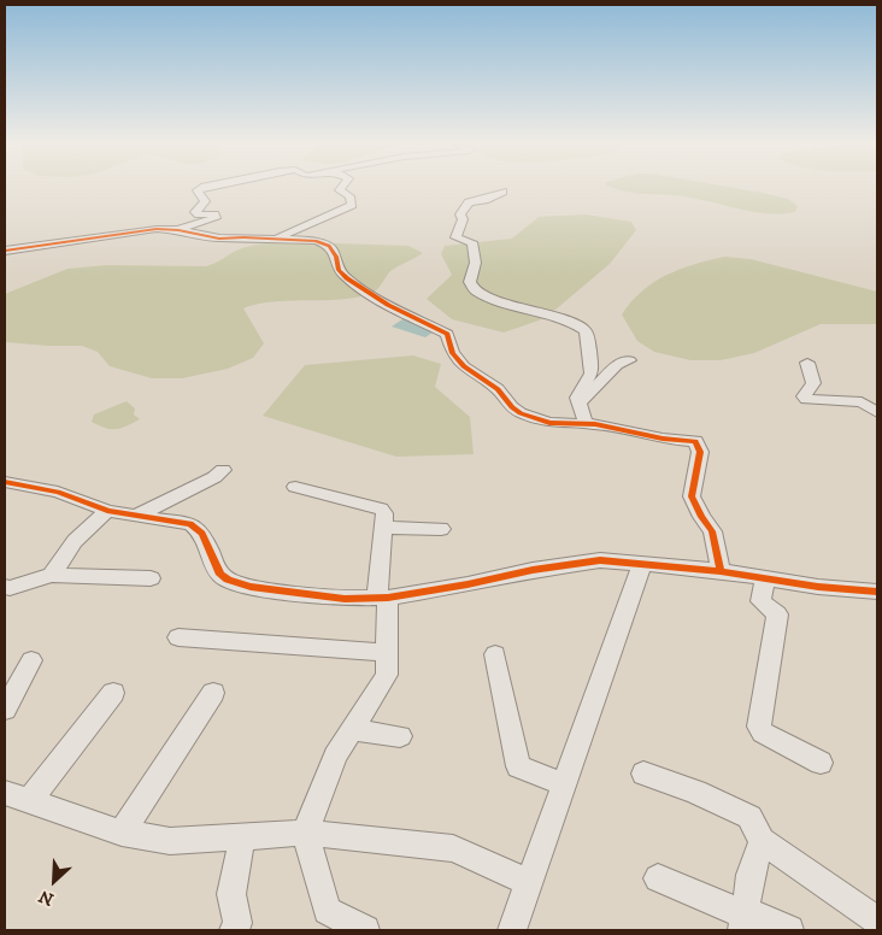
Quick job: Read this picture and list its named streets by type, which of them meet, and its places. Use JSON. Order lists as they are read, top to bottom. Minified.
{"north":"bottom left"}
